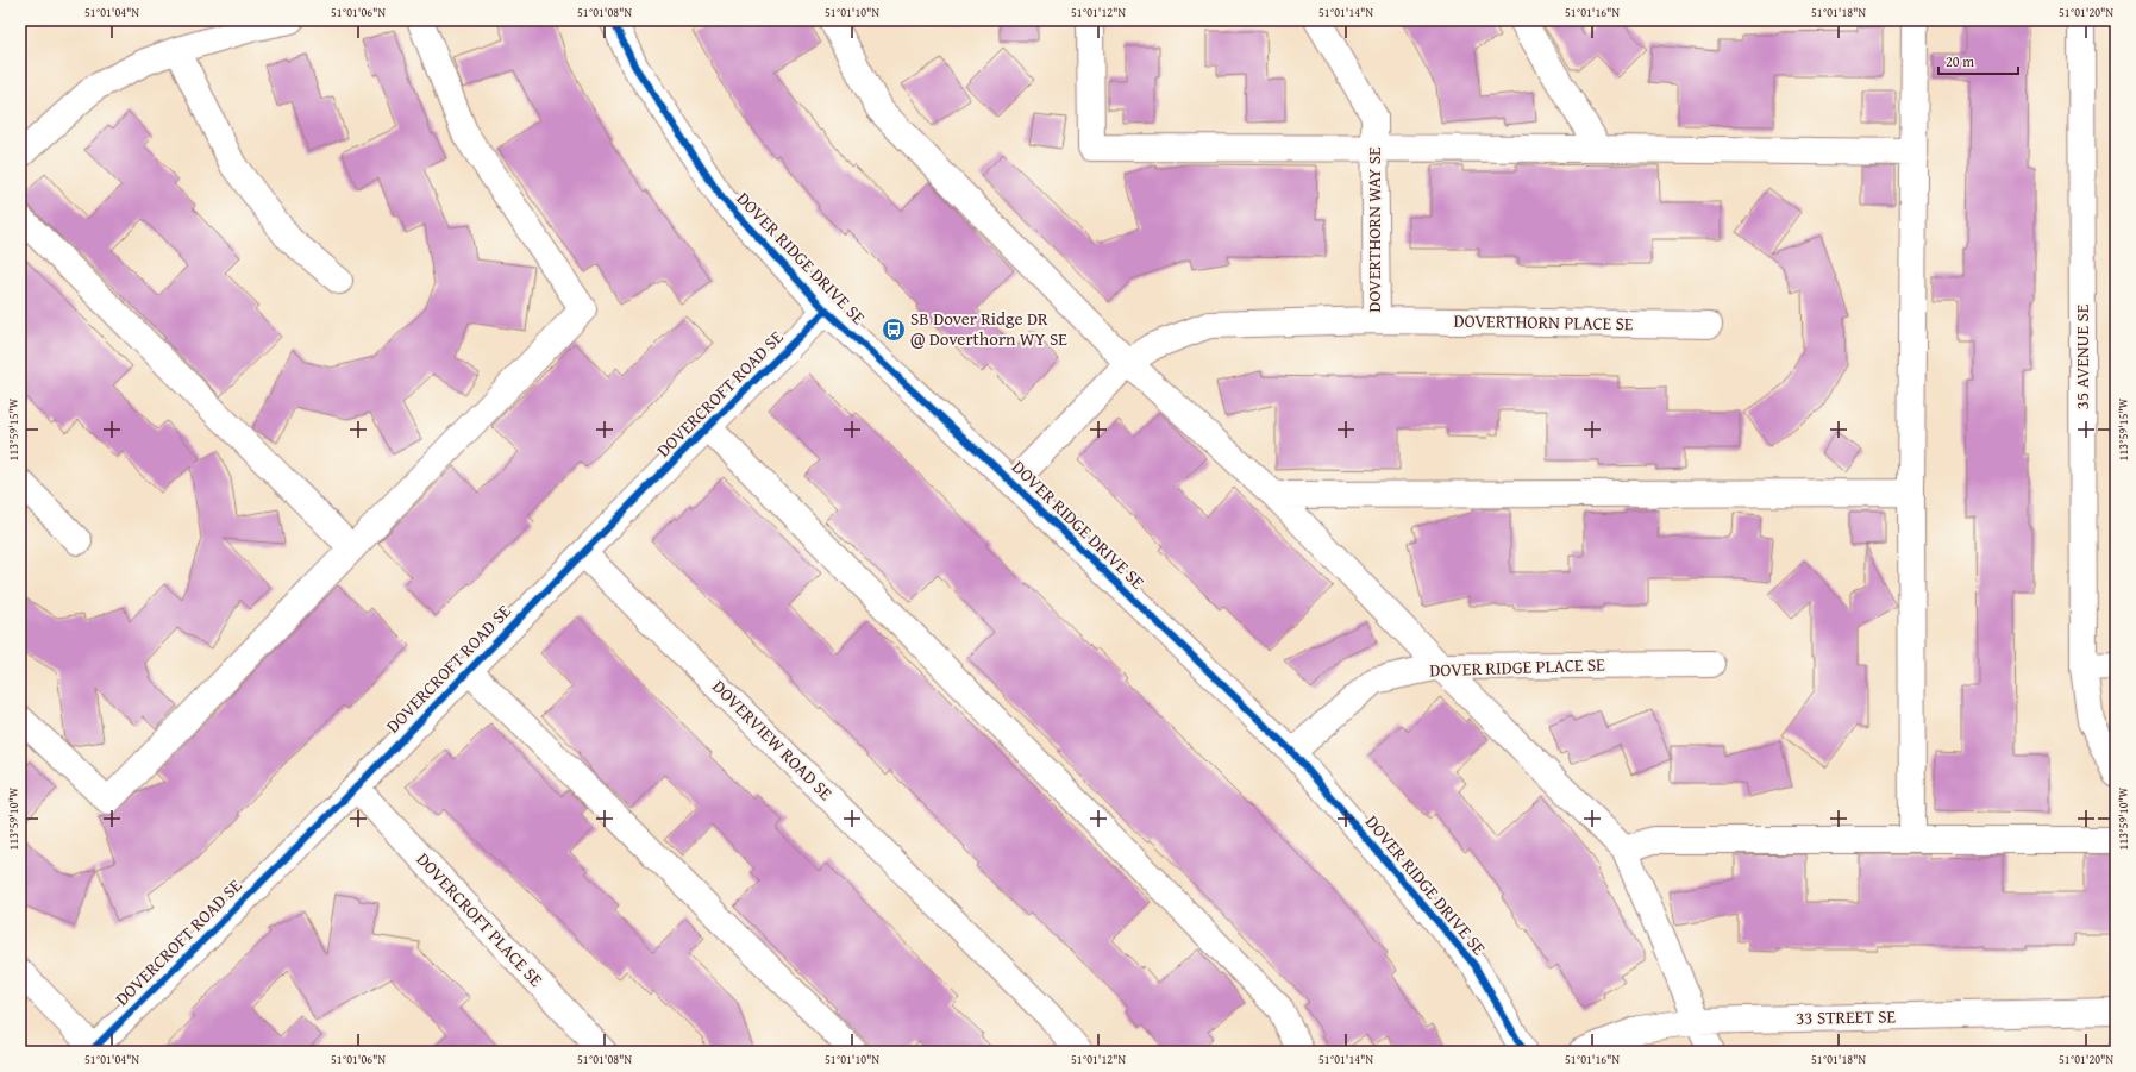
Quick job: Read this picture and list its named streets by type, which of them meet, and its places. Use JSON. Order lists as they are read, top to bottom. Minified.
{"streets":{"street":["DOVERTHORN WAY SE","DOVER RIDGE DRIVE SE","DOVERTHORN PLACE SE","35 AVENUE SE","DOVERCROFT ROAD SE","DOVER RIDGE PLACE SE","DOVERVIEW ROAD SE","DOVERCROFT PLACE SE","33 STREET SE"]},"crossings":[["DOVERTHORN WAY SE","DOVER RIDGE DRIVE SE"],["DOVERTHORN WAY SE","DOVERTHORN PLACE SE"],["DOVER RIDGE DRIVE SE","DOVERCROFT ROAD SE"],["DOVER RIDGE DRIVE SE","DOVER RIDGE PLACE SE"],["DOVERCROFT ROAD SE","DOVERVIEW ROAD SE"],["DOVERCROFT ROAD SE","DOVERCROFT PLACE SE"]],"places":{"bus stop":["SB Dover Ridge DR @ Doverthorn WY SE"]},"scale_bar":"20 m","coordinates":["51°01'04\"N","51°01'06\"N","51°01'08\"N","51°01'10\"N","51°01'12\"N","51°01'14\"N","51°01'16\"N","51°01'18\"N","51°01'20\"N","113°59'15\"W","113°59'10\"W"]}
